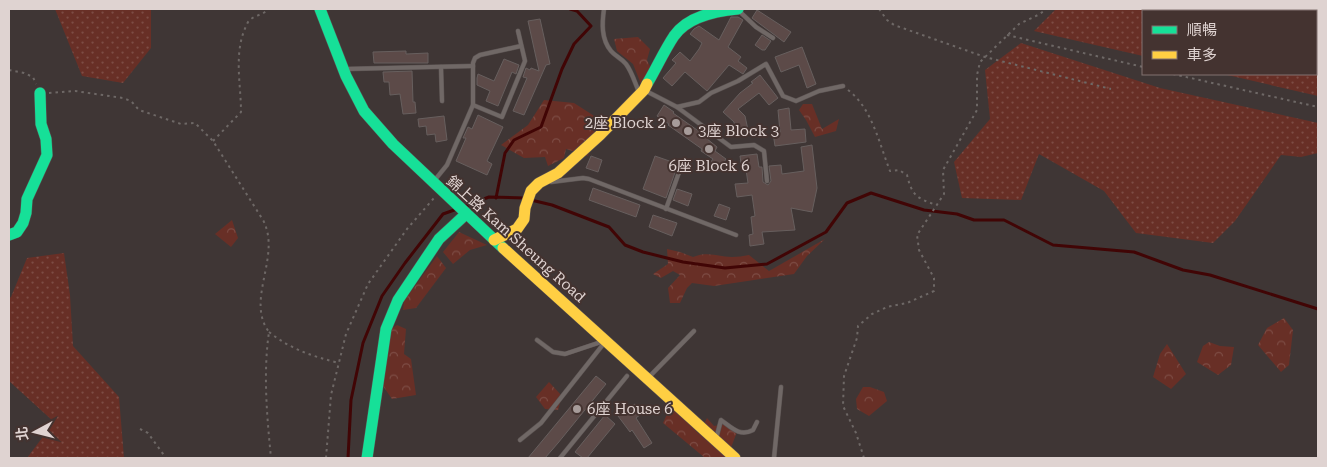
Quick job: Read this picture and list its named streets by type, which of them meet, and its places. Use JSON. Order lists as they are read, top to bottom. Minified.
{"streets":{"street":["錦上路 Kam Sheung Road"]},"places":["2座 Block 2","3座 Block 3","6座 Block 6","6座 House 6"],"legend":["順暢","車多"],"north":"left"}
